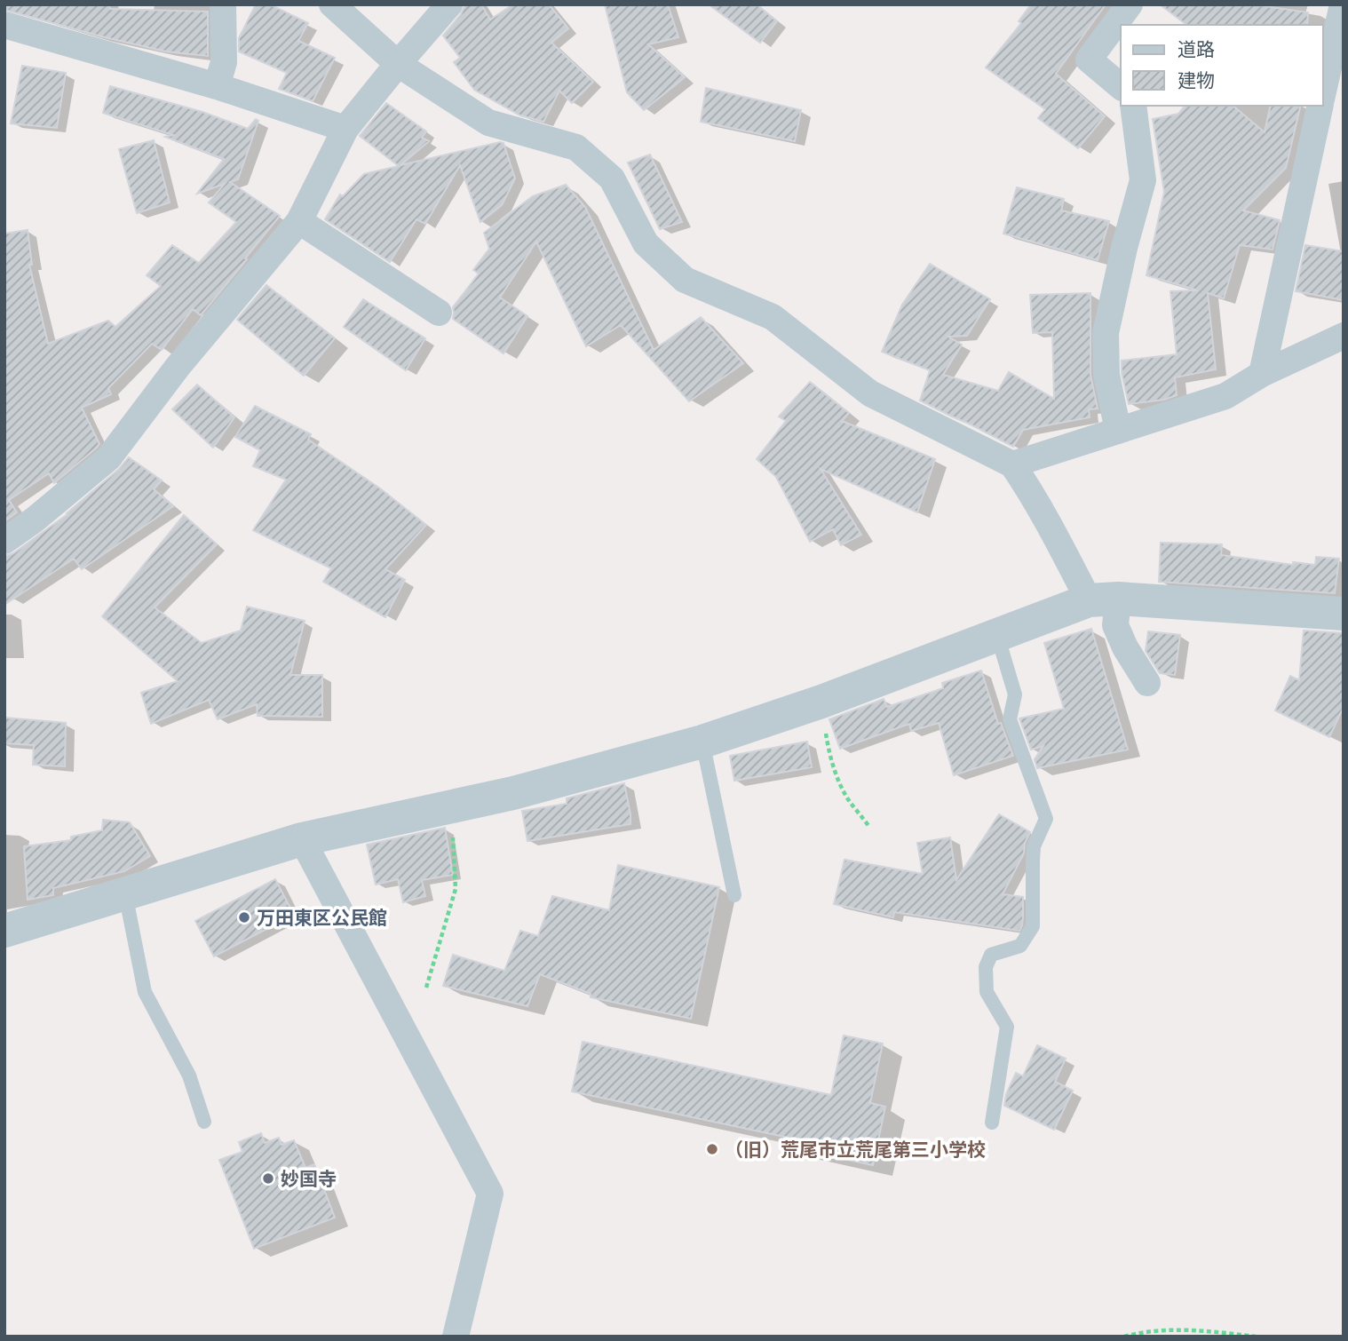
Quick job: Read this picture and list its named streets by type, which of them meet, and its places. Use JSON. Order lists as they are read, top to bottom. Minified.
{"places":["万田東区公民館","（旧）荒尾市立荒尾第三小学校","妙国寺"],"legend":["道路","建物"]}
